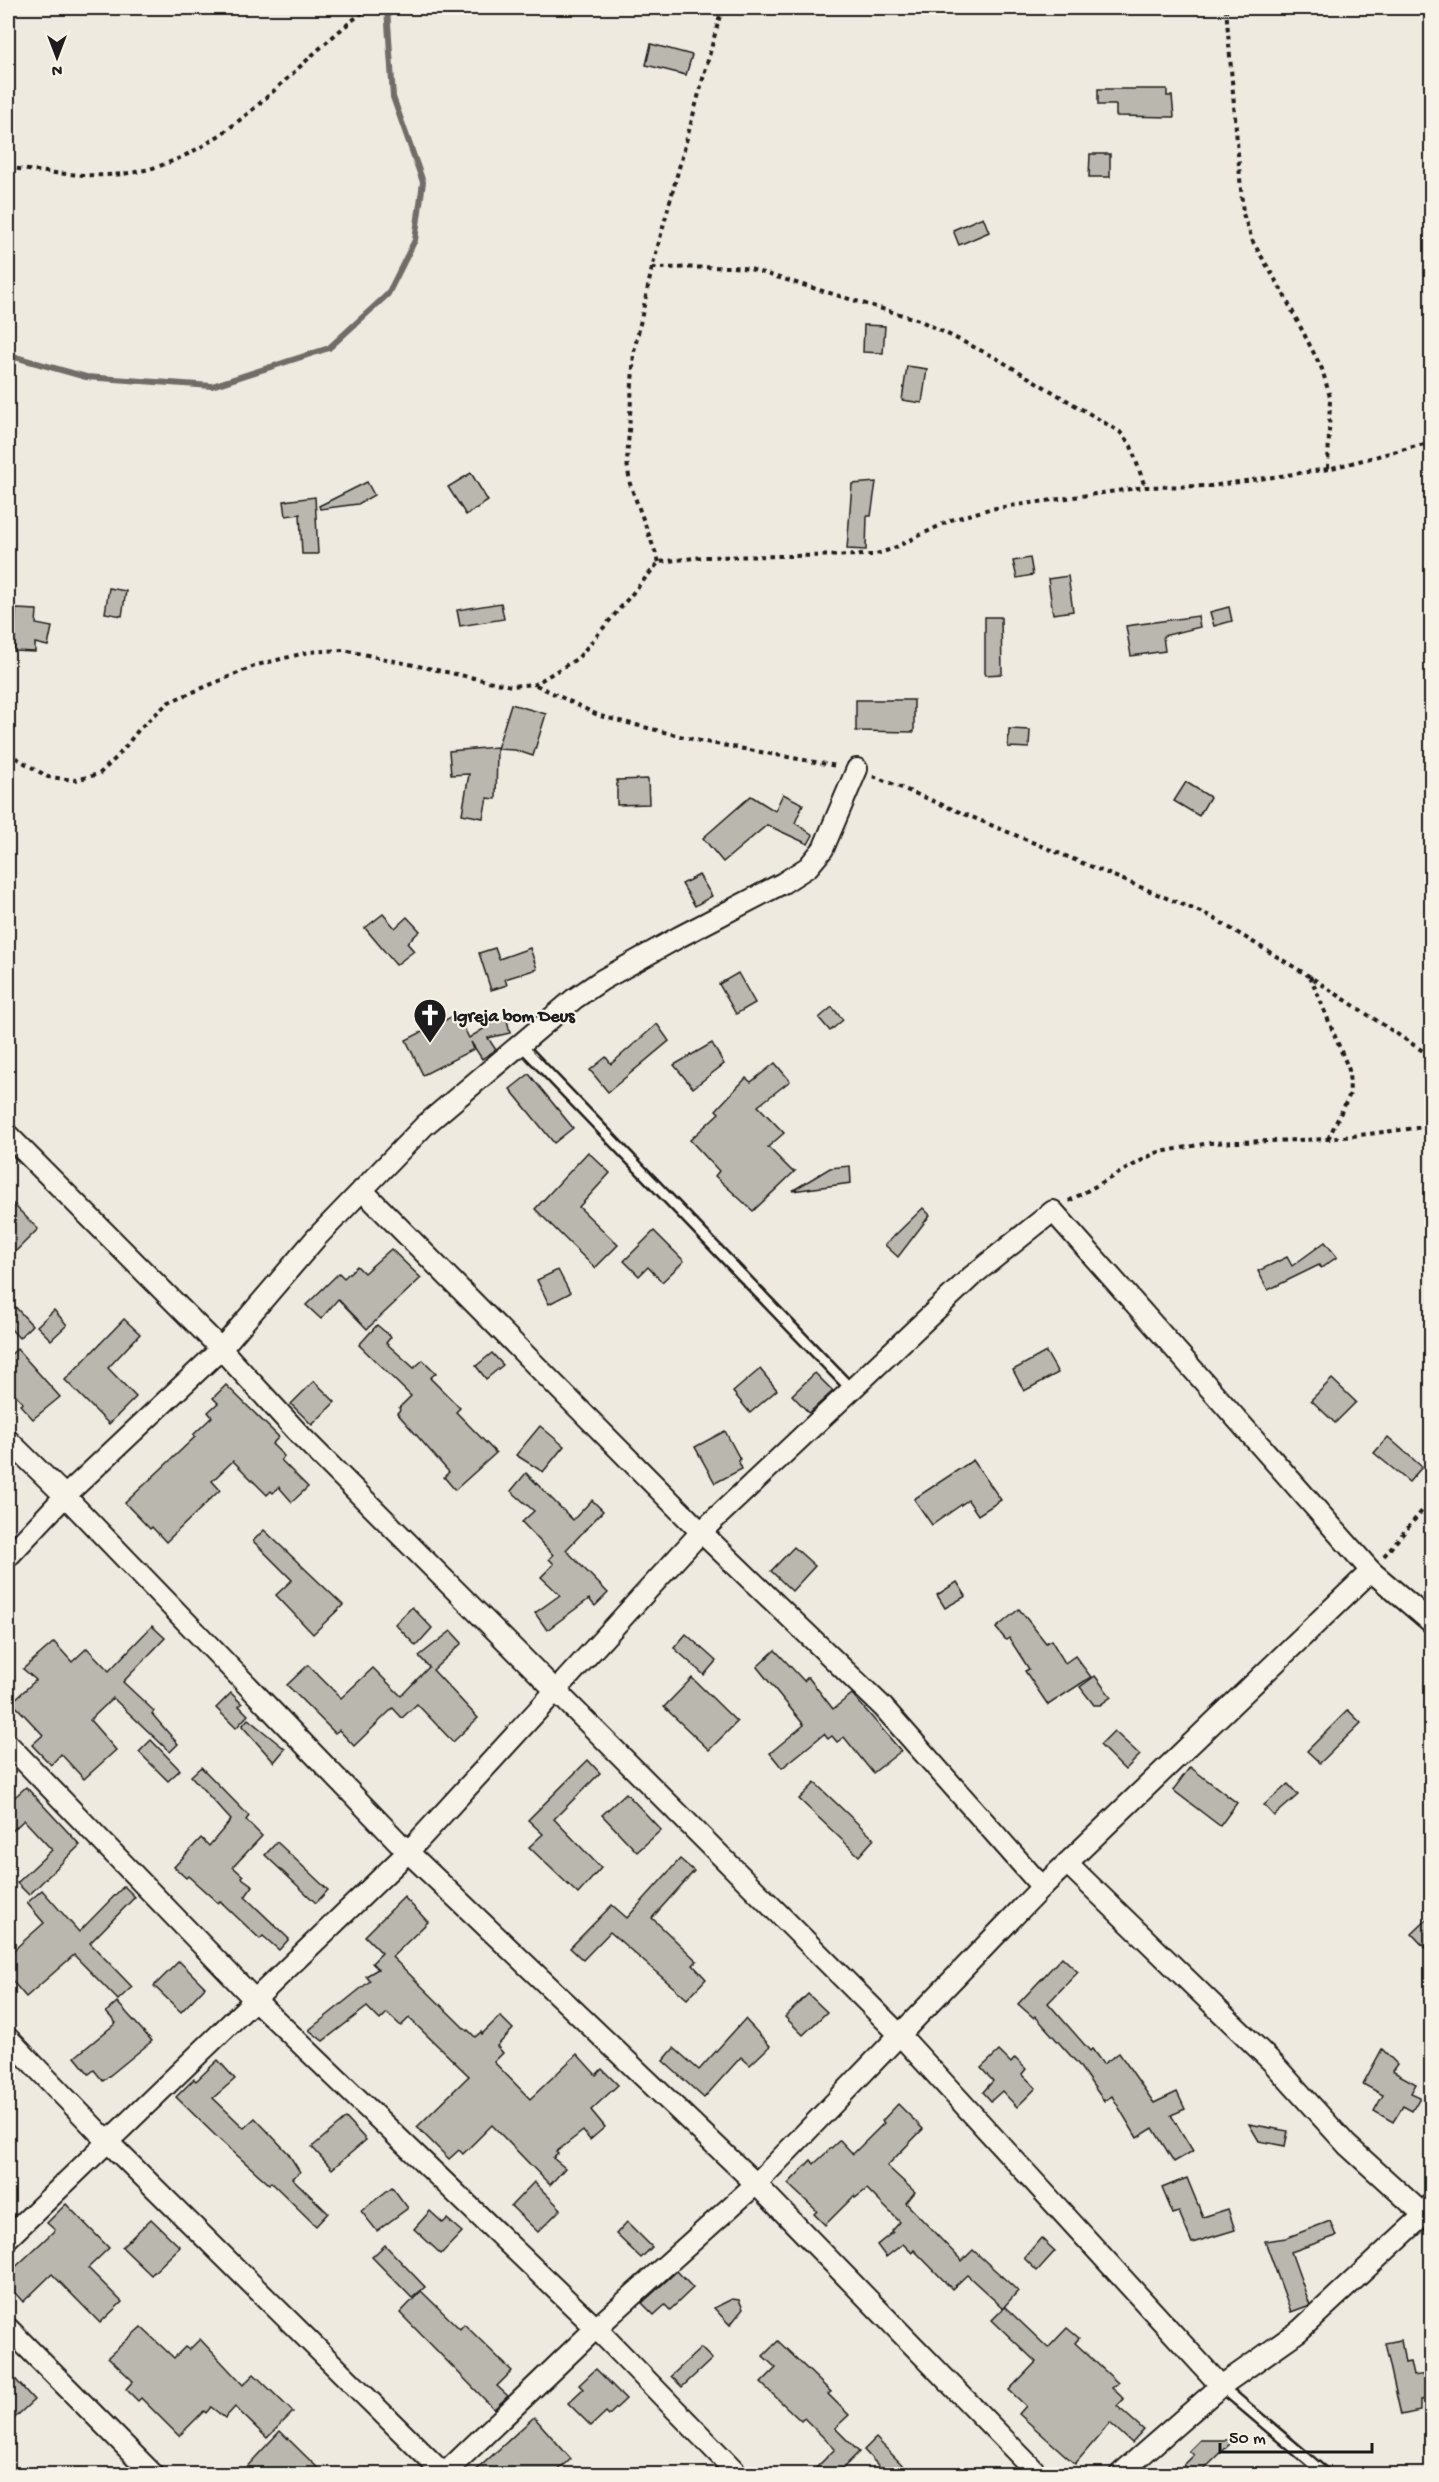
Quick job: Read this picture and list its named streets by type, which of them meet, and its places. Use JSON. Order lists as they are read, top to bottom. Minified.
{"places":{"church":["Igreja bom Deus"]},"scale_bar":"50 m","north":"bottom"}
